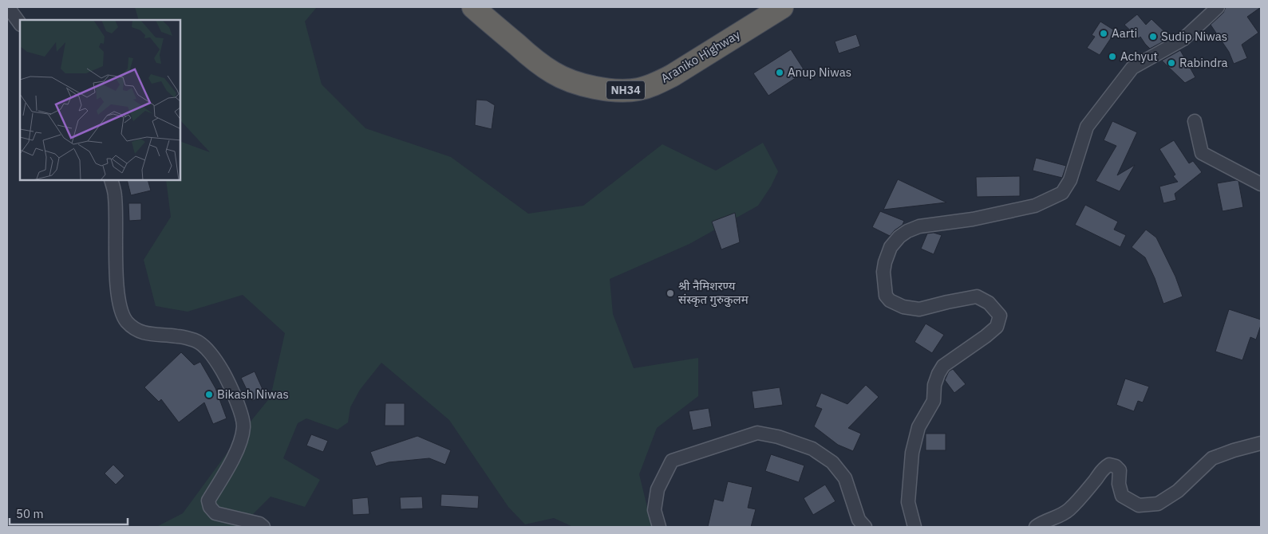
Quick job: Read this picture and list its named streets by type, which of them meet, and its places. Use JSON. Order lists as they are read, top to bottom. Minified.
{"streets":{"highway":["Araniko Highway","NH34"]},"places":["Aarti","Sudip Niwas","Achyut","Rabindra","Anup Niwas","श्री नैमिशरण्य संस्कृत गुरुकुलम","Bikash Niwas"],"scale_bar":"50 m"}
